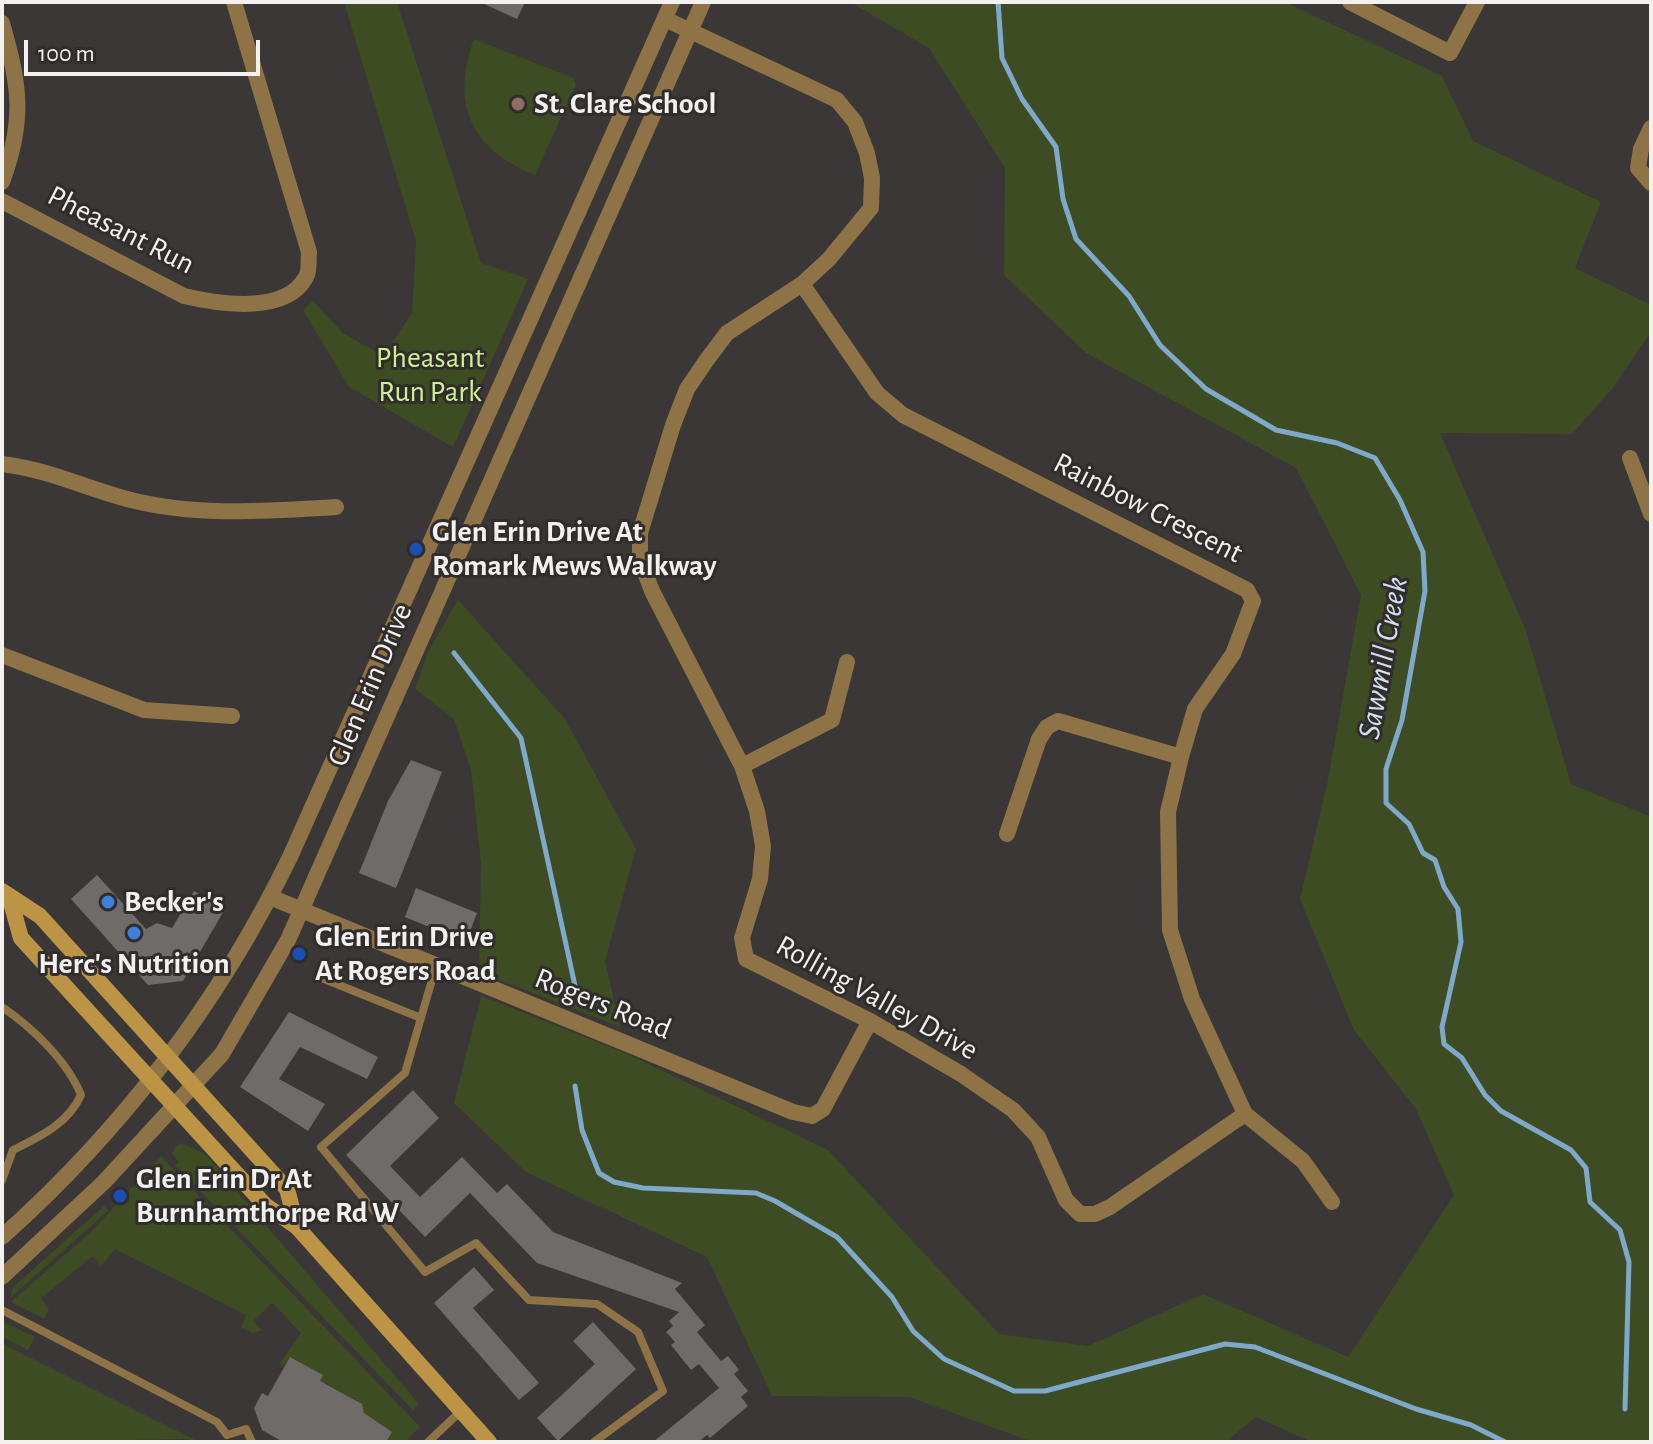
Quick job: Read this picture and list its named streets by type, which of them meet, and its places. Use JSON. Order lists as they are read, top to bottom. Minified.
{"streets":{"street":["Pheasant Run","Rainbow Crescent","Glen Erin Drive","Rolling Valley Drive","Rogers Road"]},"crossings":[["Rainbow Crescent","Rolling Valley Drive"],["Glen Erin Drive","Rolling Valley Drive"],["Glen Erin Drive","Rogers Road"],["Rolling Valley Drive","Rogers Road"]],"water":["Sawmill Creek"],"parks":["Pheasant Run Park"],"places":["St. Clare School","Glen Erin Drive At Romark Mews Walkway","Becker's","Herc's Nutrition","Glen Erin Drive At Rogers Road","Glen Erin Dr At Burnhamthorpe Rd W"],"scale_bar":"100 m"}
